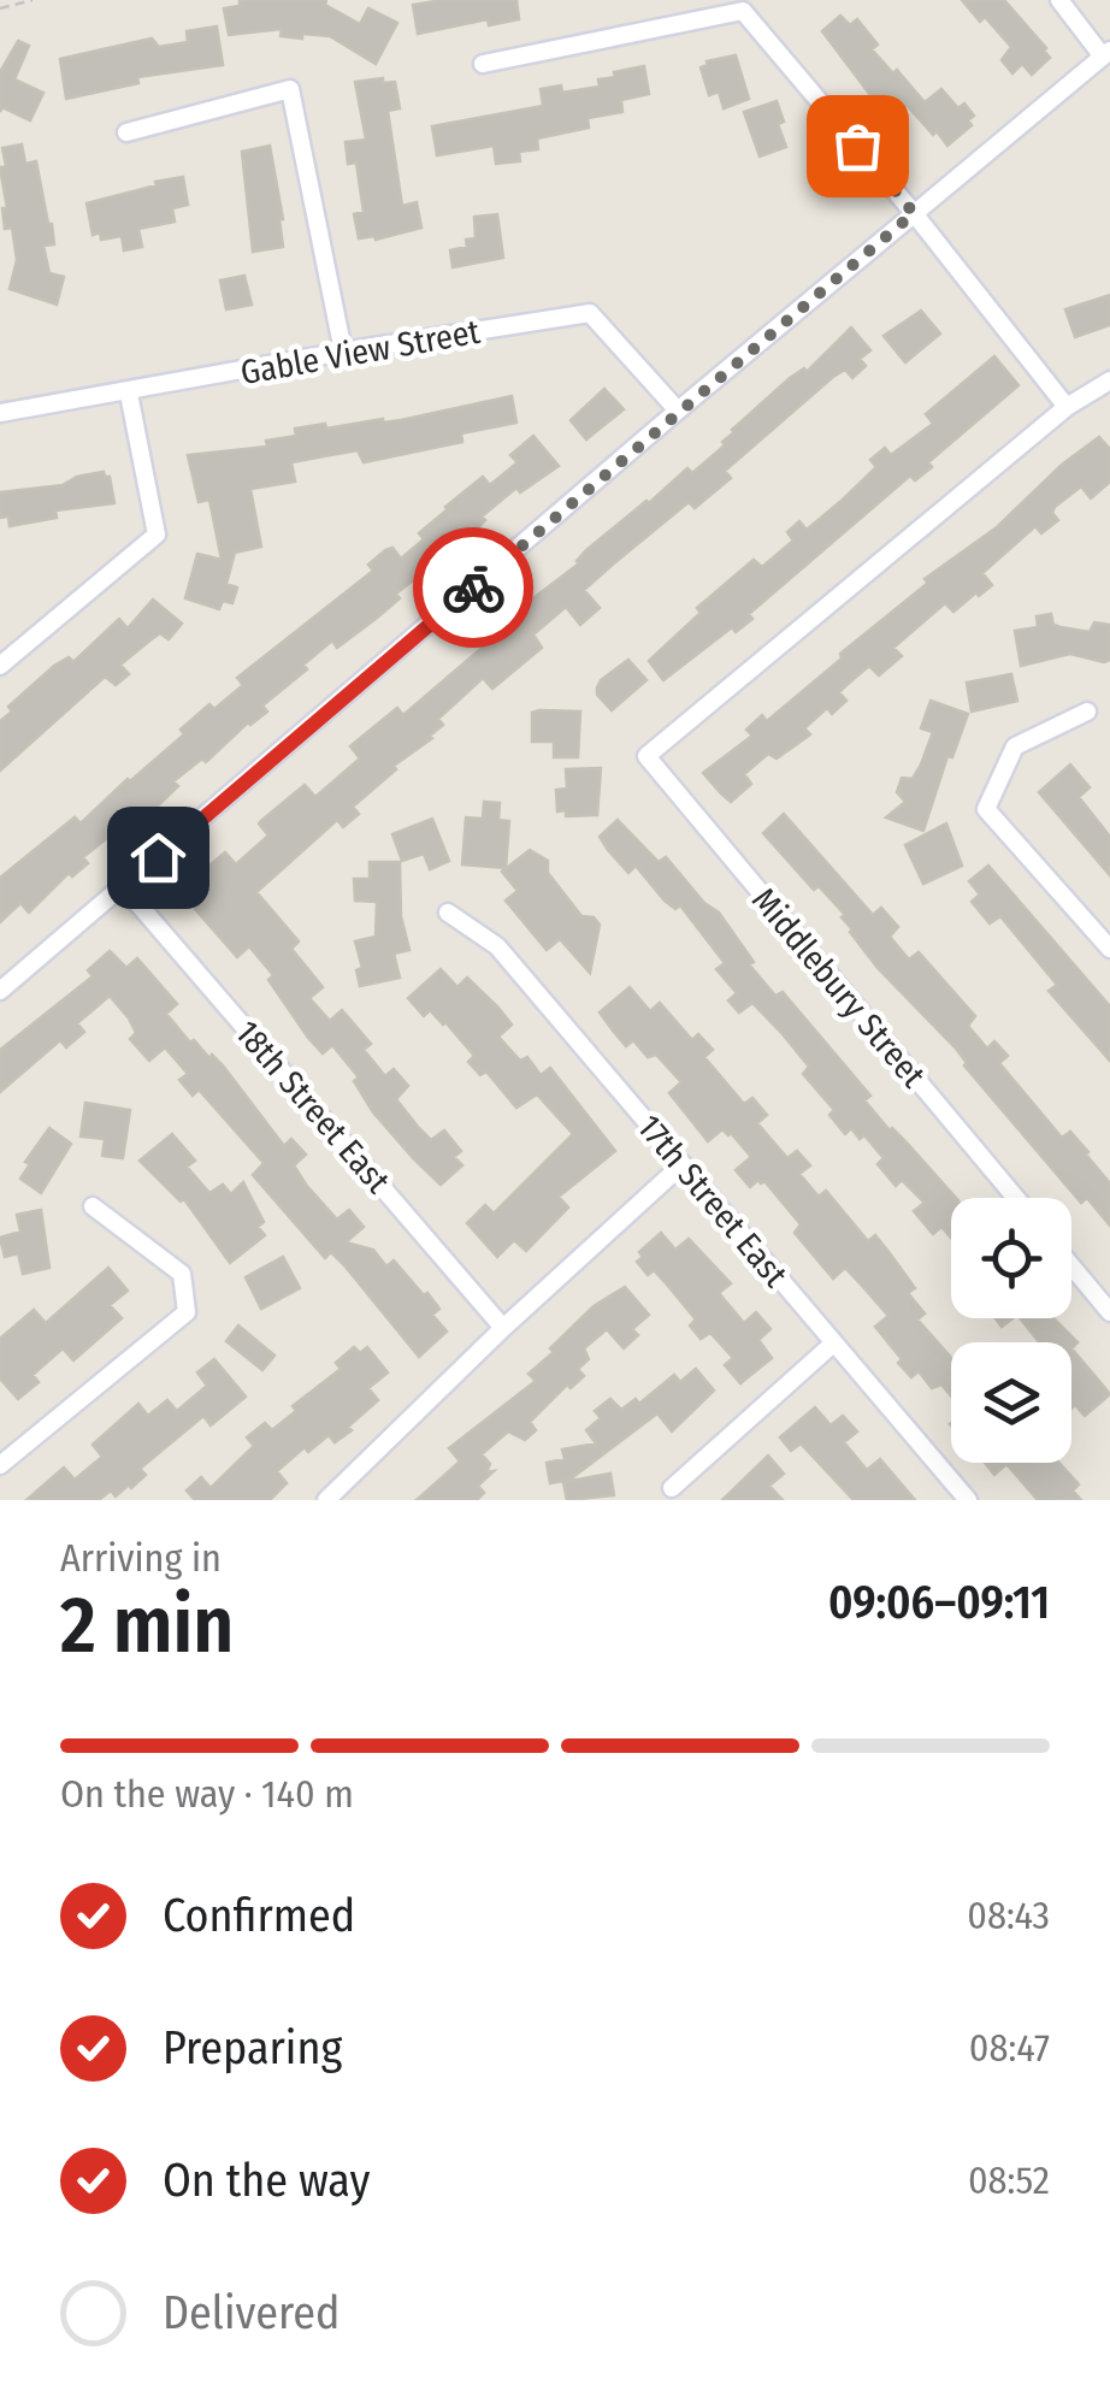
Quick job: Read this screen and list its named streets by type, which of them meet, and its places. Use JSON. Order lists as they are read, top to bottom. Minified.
{"streets":{"street":["Gable View Street","Middlebury Street","18th Street East","17th Street East"]},"page":{"heading":["2 min","Arriving in","09:06–09:11"],"bar":"On the way · 140 m","list":[["Confirmed","08:43"],["Preparing","08:47"],["On the way","08:52"],"Delivered"]}}
